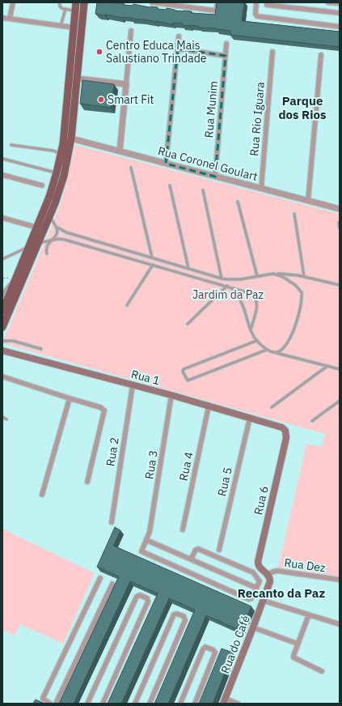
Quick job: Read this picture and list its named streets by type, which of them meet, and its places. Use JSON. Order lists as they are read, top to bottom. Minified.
{"streets":{"main road":["Rua 1","Rua 6","Rua do Café"],"street":["Rua Munim","Rua Rio Iguara","Rua Coronel Goulart","Rua 2","Rua 3","Rua 4","Rua 5","Rua Dez"]},"crossings":[["Rua Munim","Rua Coronel Goulart"],["Rua Rio Iguara","Rua Coronel Goulart"],["Rua 1","Rua 2"],["Rua 1","Rua 3"],["Rua 1","Rua 4"],["Rua 1","Rua 5"],["Rua 1","Rua 6"],["Rua 6","Rua Dez"],["Rua 6","Rua do Café"],["Rua Dez","Rua do Café"]],"districts":["Parque dos Rios","Recanto da Paz"],"parks":["Jardim da Paz"],"places":["Centro Educa Mais Salustiano Trindade","Smart Fit"]}
